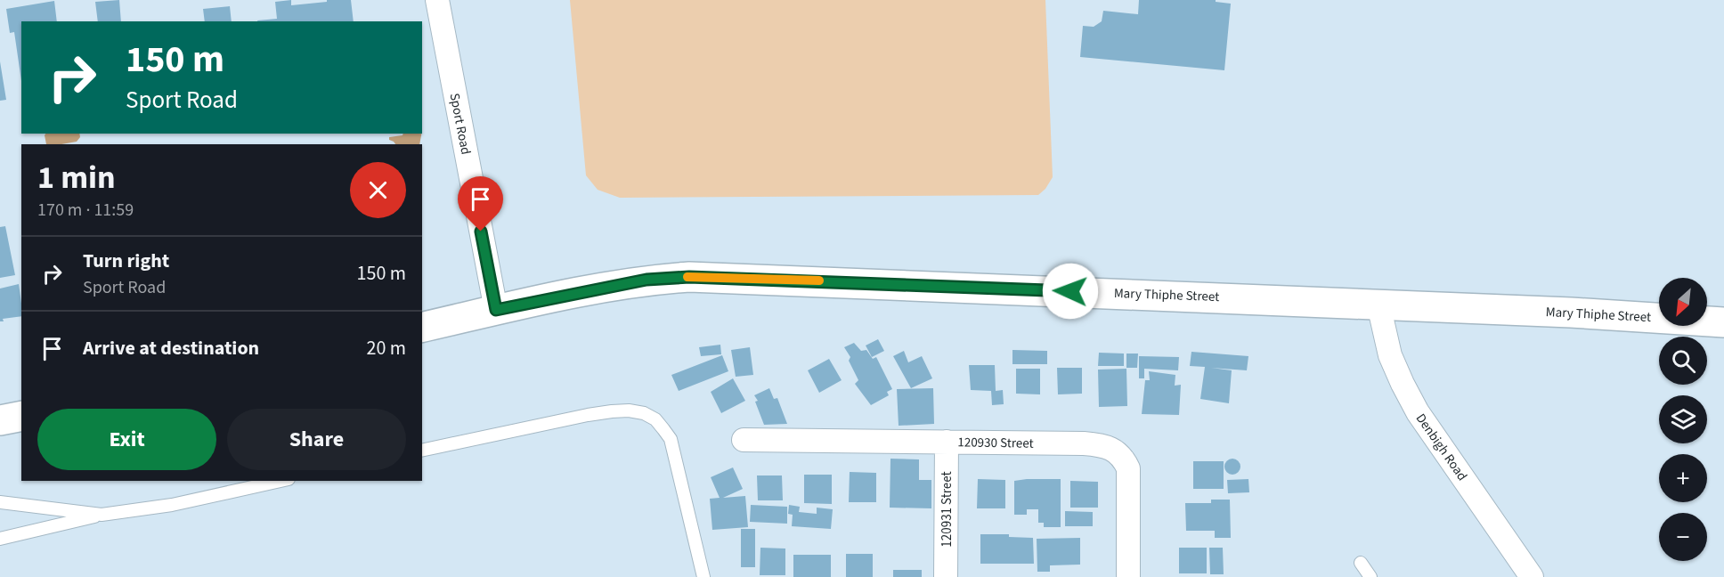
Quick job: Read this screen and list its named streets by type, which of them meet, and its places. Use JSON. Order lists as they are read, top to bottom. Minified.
{"streets":{"street":["Sport Road","Mary Thiphe Street","120930 Street","Denbigh Road","120931 Street"]},"crossings":[["Sport Road","Mary Thiphe Street"],["Mary Thiphe Street","Denbigh Road"],["120930 Street","120931 Street"]],"north":"bottom left","page":{"turn":["150 m","Sport Road"],"heading":["1 min","170 m · 11:59"],"list":[{"name":"Turn right","note":"Sport Road","value":"150 m"},{"name":"Arrive at destination","value":"20 m"}],"map_buttons":["+","−"],"buttons":["Exit","Share"]}}
